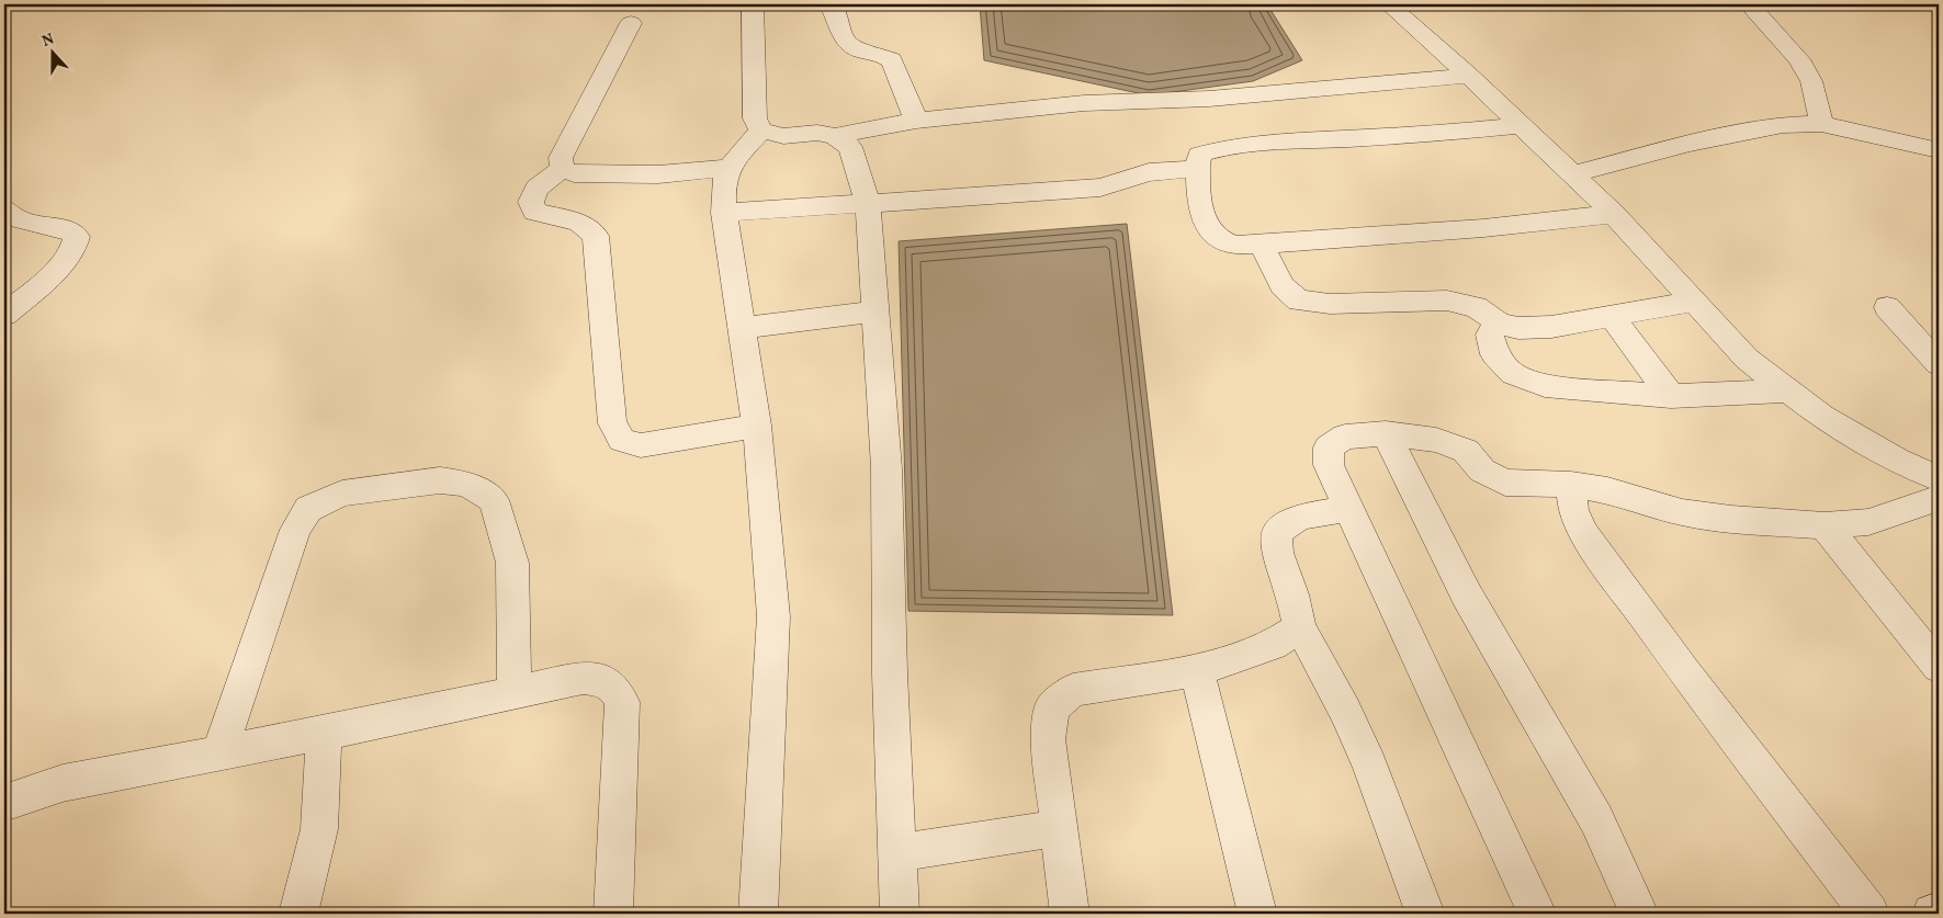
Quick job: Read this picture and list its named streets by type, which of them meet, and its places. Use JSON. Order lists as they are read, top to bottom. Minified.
{"north":"top"}
